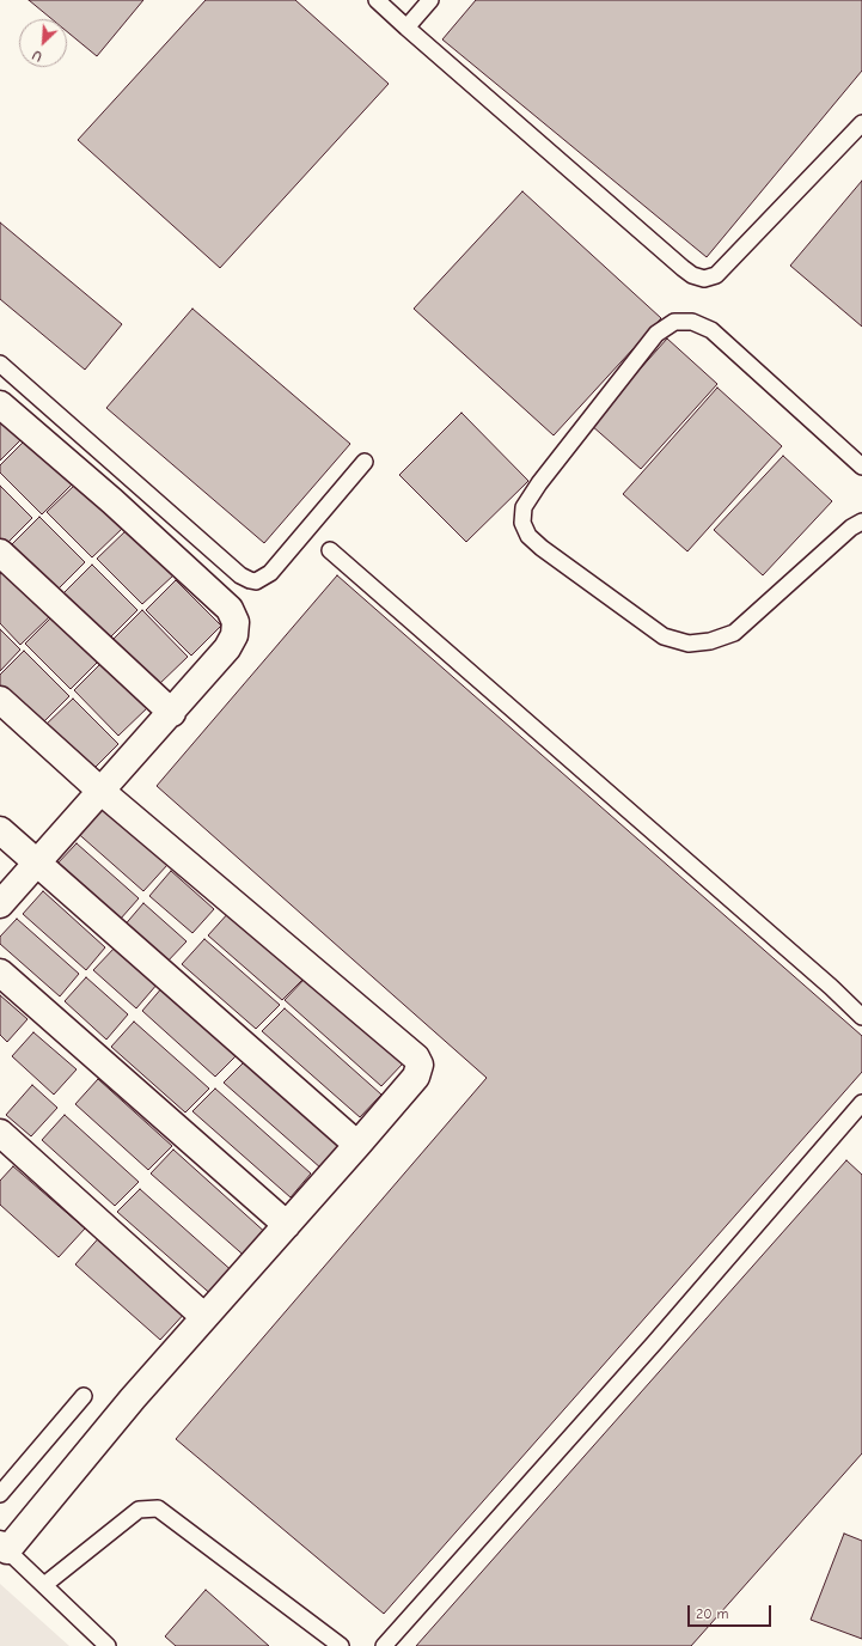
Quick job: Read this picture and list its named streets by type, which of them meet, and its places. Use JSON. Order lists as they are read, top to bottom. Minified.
{"scale_bar":"20 m","north":"bottom left"}
